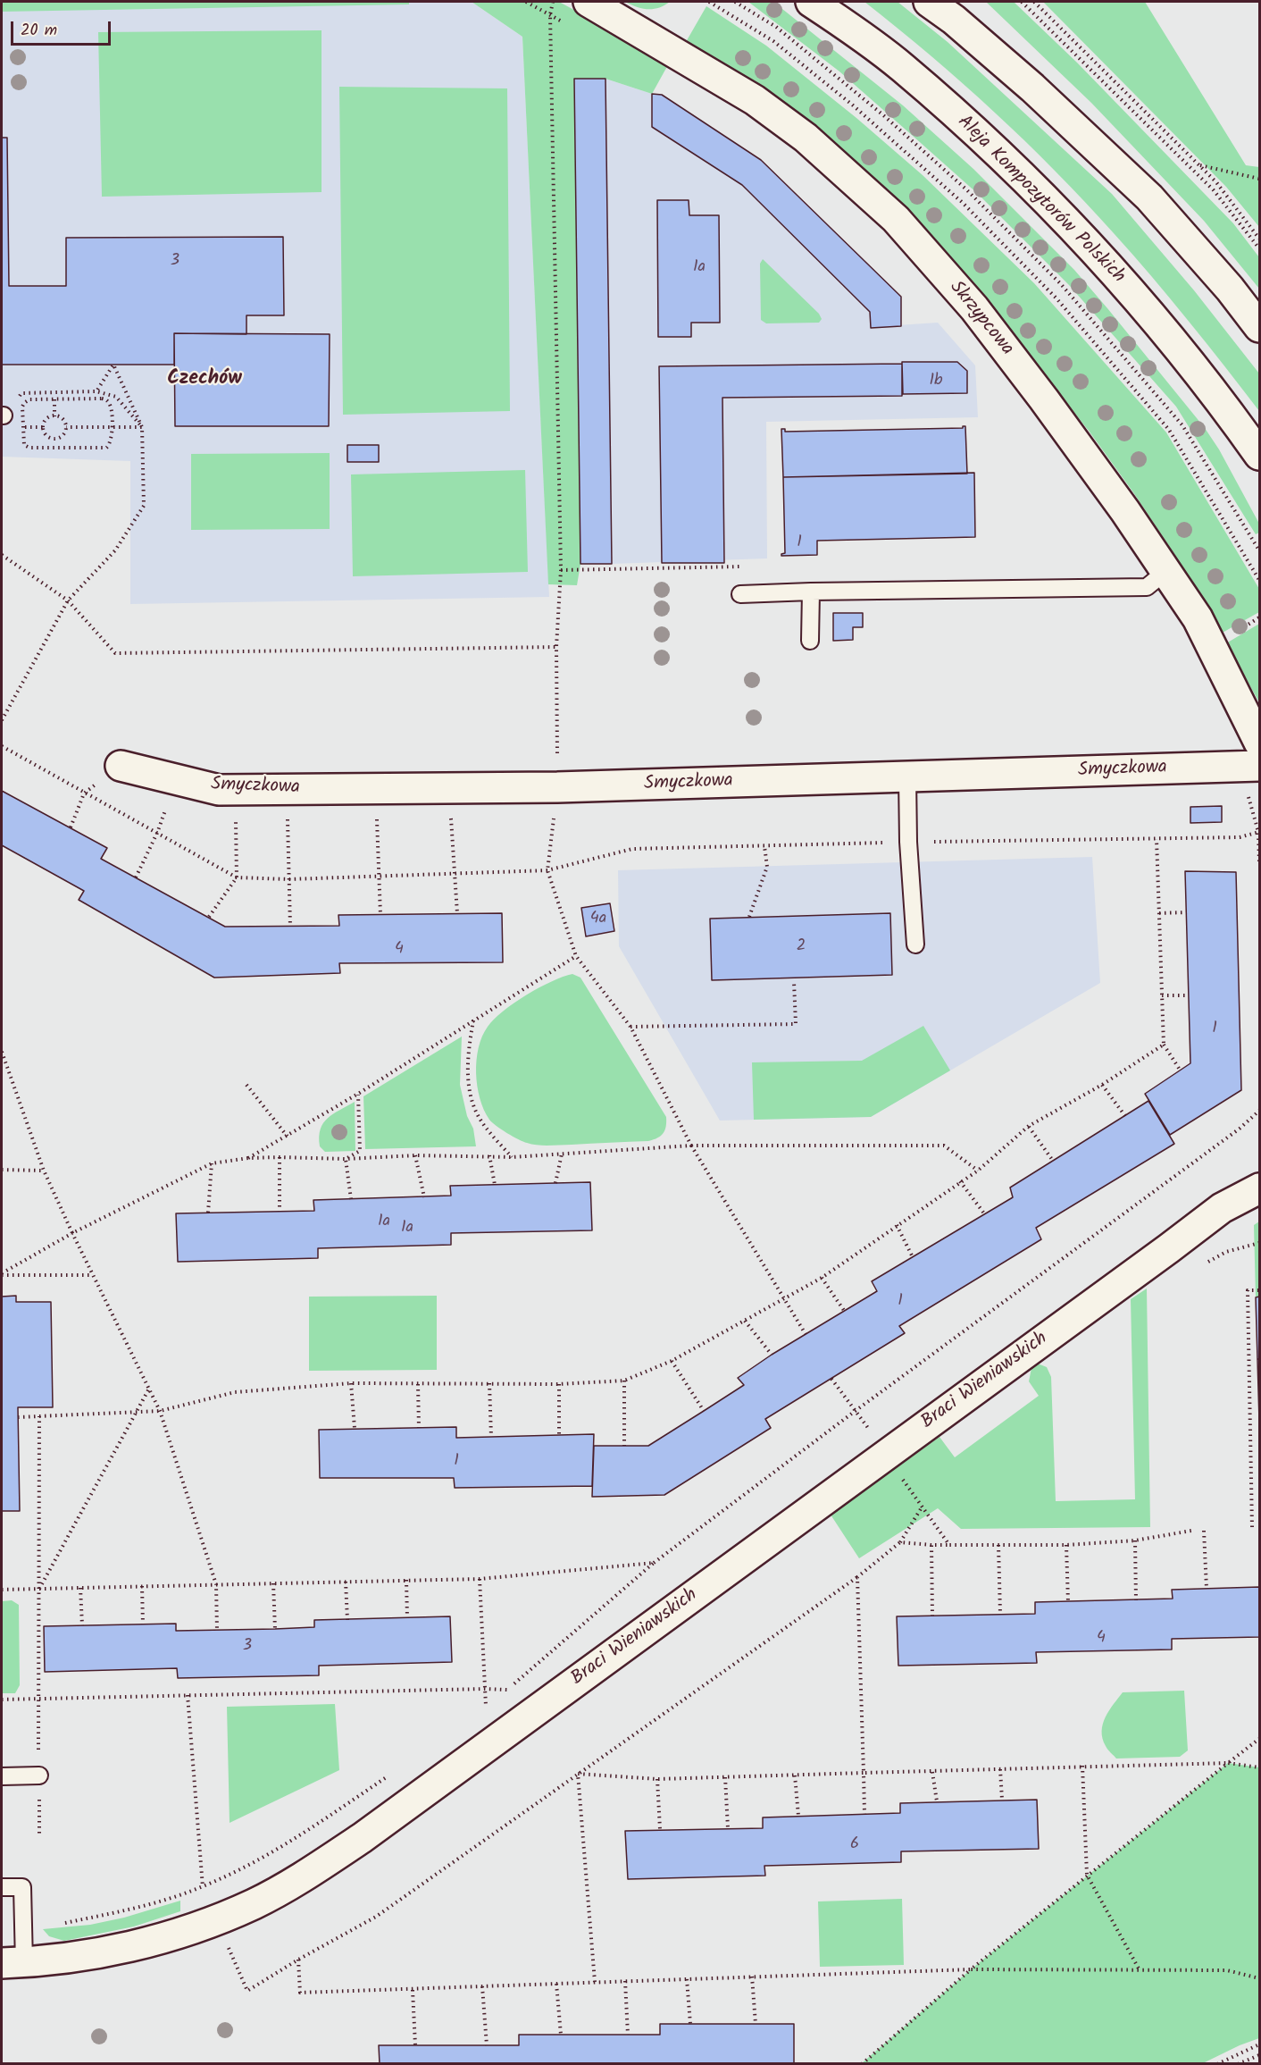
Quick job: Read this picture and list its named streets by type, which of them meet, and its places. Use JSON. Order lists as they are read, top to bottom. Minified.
{"streets":{"street":["Aleja Kompozytorów Polskich","Skrzypcowa","Smyczkowa","Braci Wieniawskich"]},"districts":["Czechów"],"house_numbers":["3","1a","1b","1","4a","2","4","1","1a","1a","1","1","4","3","6"],"scale_bar":"20 m"}
